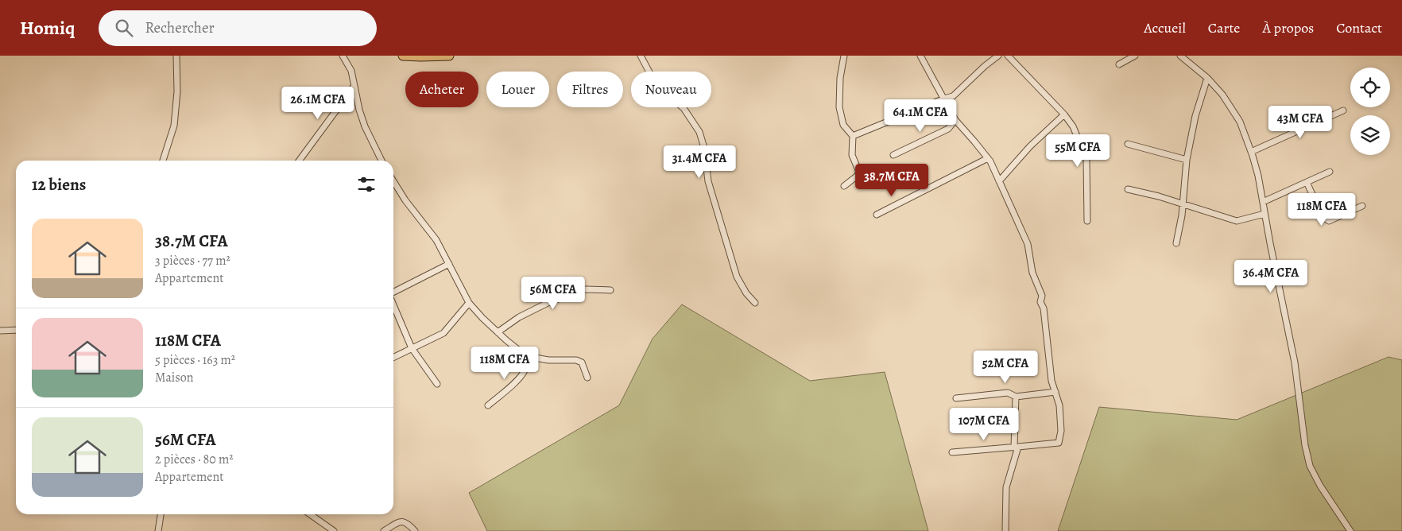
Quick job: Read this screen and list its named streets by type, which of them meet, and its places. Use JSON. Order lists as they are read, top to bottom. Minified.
{"page":{"header":"Homiq","search":"Rechercher","nav":["Accueil","Carte","À propos","Contact"],"chip":["Acheter","Louer","Filtres","Nouveau"],"price":["26.1M CFA","64.1M CFA","43M CFA","55M CFA","31.4M CFA","38.7M CFA","118M CFA","36.4M CFA","56M CFA","118M CFA","52M CFA","107M CFA"],"heading":"12 biens","list":[{"name":"38.7M CFA","note":"3 pièces · 77 m² · Appartement"},{"name":"118M CFA","note":"5 pièces · 163 m² · Maison"},{"name":"56M CFA","note":"2 pièces · 80 m² · Appartement"}]}}
